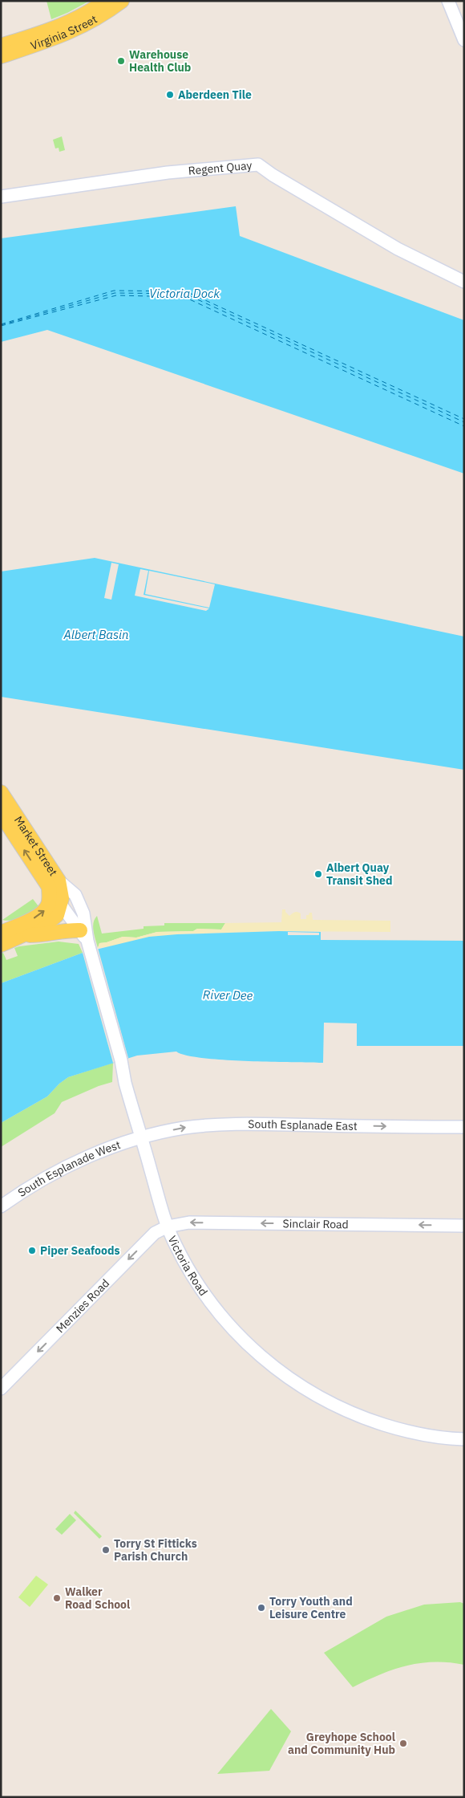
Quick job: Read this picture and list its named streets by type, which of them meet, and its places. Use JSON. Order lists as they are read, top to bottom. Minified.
{"streets":{"main road":["Virginia Street","Market Street"],"street":["Regent Quay","South Esplanade East","South Esplanade West","Sinclair Road","Victoria Road","Menzies Road"]},"crossings":[["Market Street","Victoria Road"],["South Esplanade East","South Esplanade West"],["South Esplanade East","Victoria Road"],["South Esplanade West","Victoria Road"],["Sinclair Road","Victoria Road"],["Sinclair Road","Menzies Road"],["Victoria Road","Menzies Road"]],"one_way":["South Esplanade East","Sinclair Road","Menzies Road"],"water":["Victoria Dock","Albert Basin","River Dee"],"places":["Warehouse Health Club","Aberdeen Tile","Albert Quay Transit Shed","Piper Seafoods","Torry St Fitticks Parish Church","Walker Road School","Torry Youth and Leisure Centre","Greyhope School and Community Hub"]}
